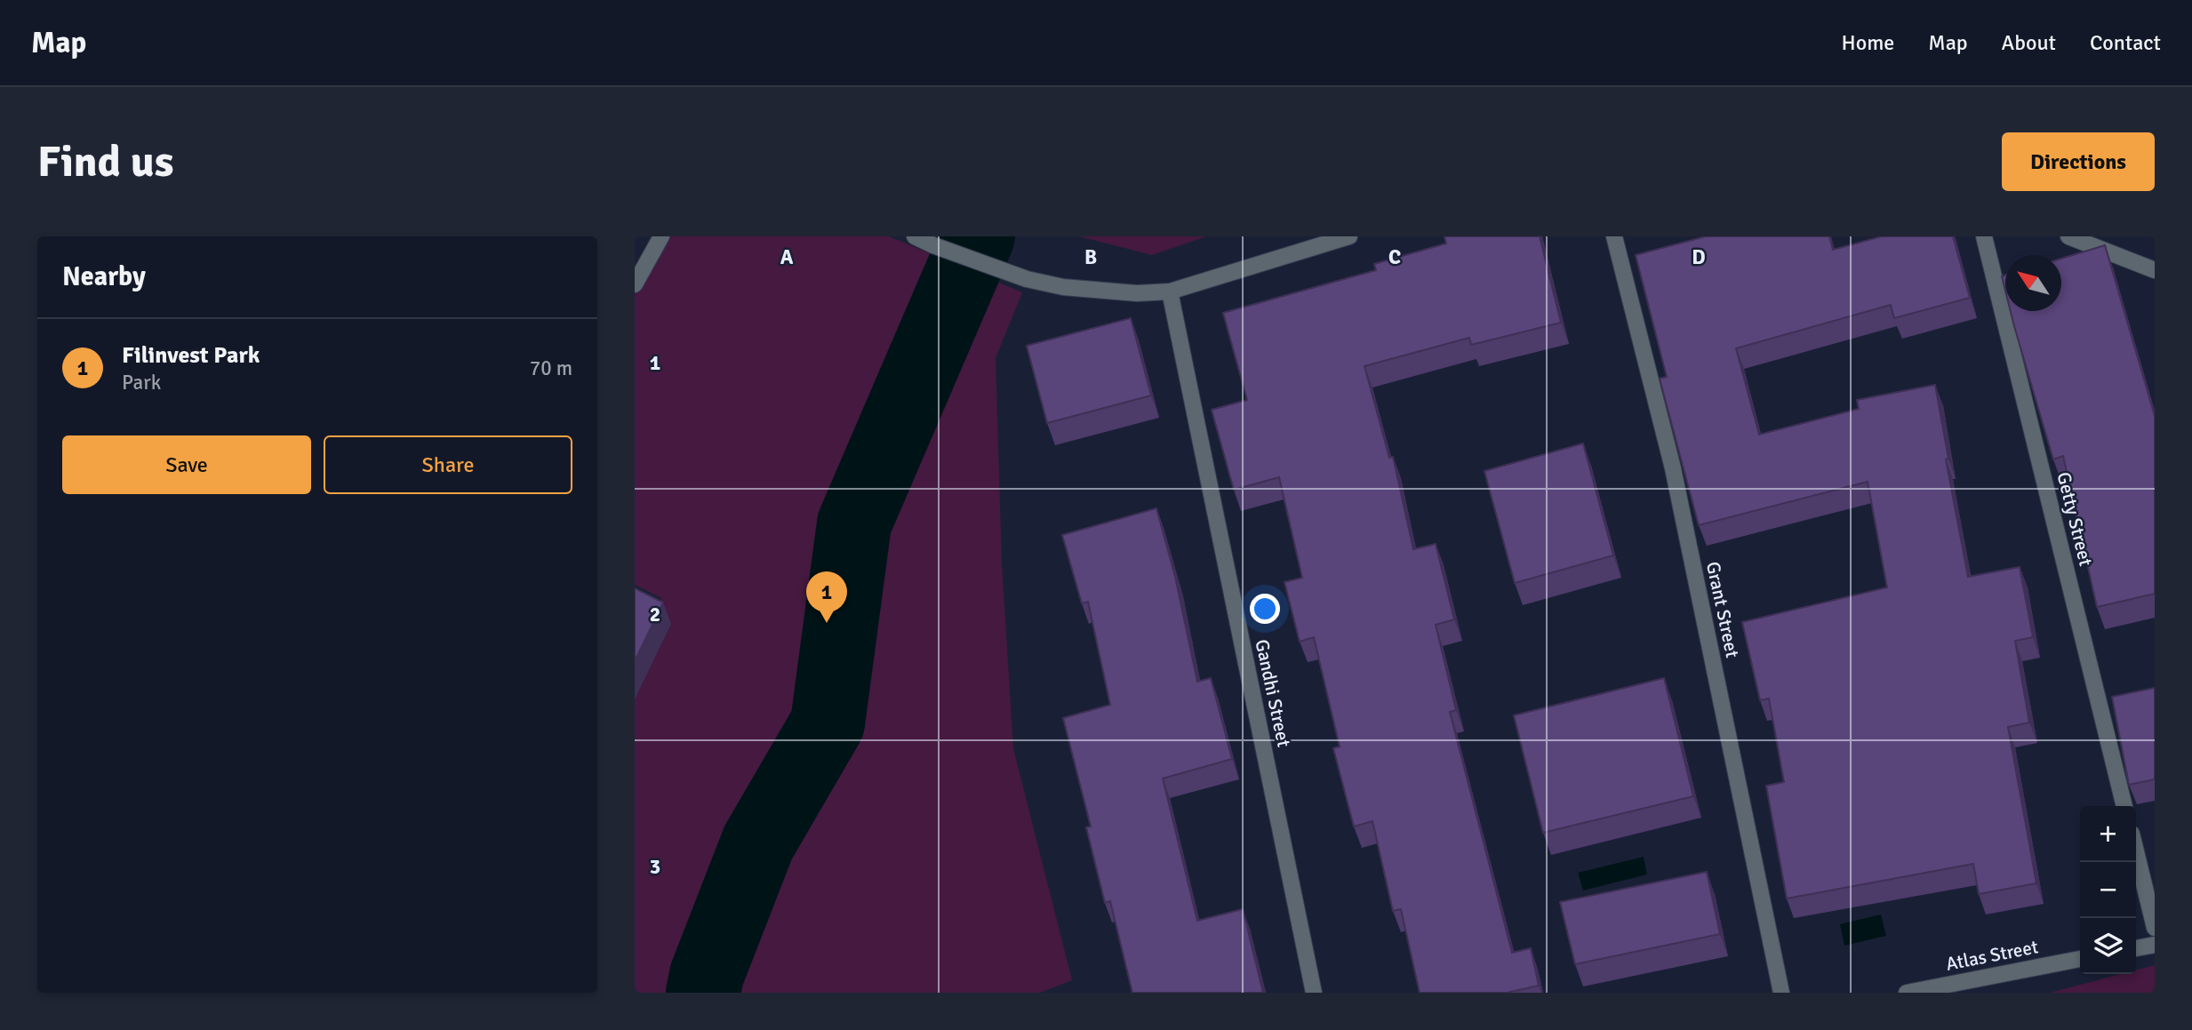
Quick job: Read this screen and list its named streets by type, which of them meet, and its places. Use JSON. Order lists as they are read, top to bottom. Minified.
{"streets":{"street":["Getty Street","Grant Street","Gandhi Street","Atlas Street"]},"north":"top left","page":{"header":"Map","nav":["Home","Map","About","Contact"],"buttons":["Directions",["Save","Share"]],"title":"Find us","heading":"Nearby","list":[{"mark":"1","name":"Filinvest Park","note":"Park","value":"70 m"}],"pins":"1","map_buttons":["+","−"]},"grid":{"columns":["A","B","C","D"],"rows":["1","2","3"]}}
